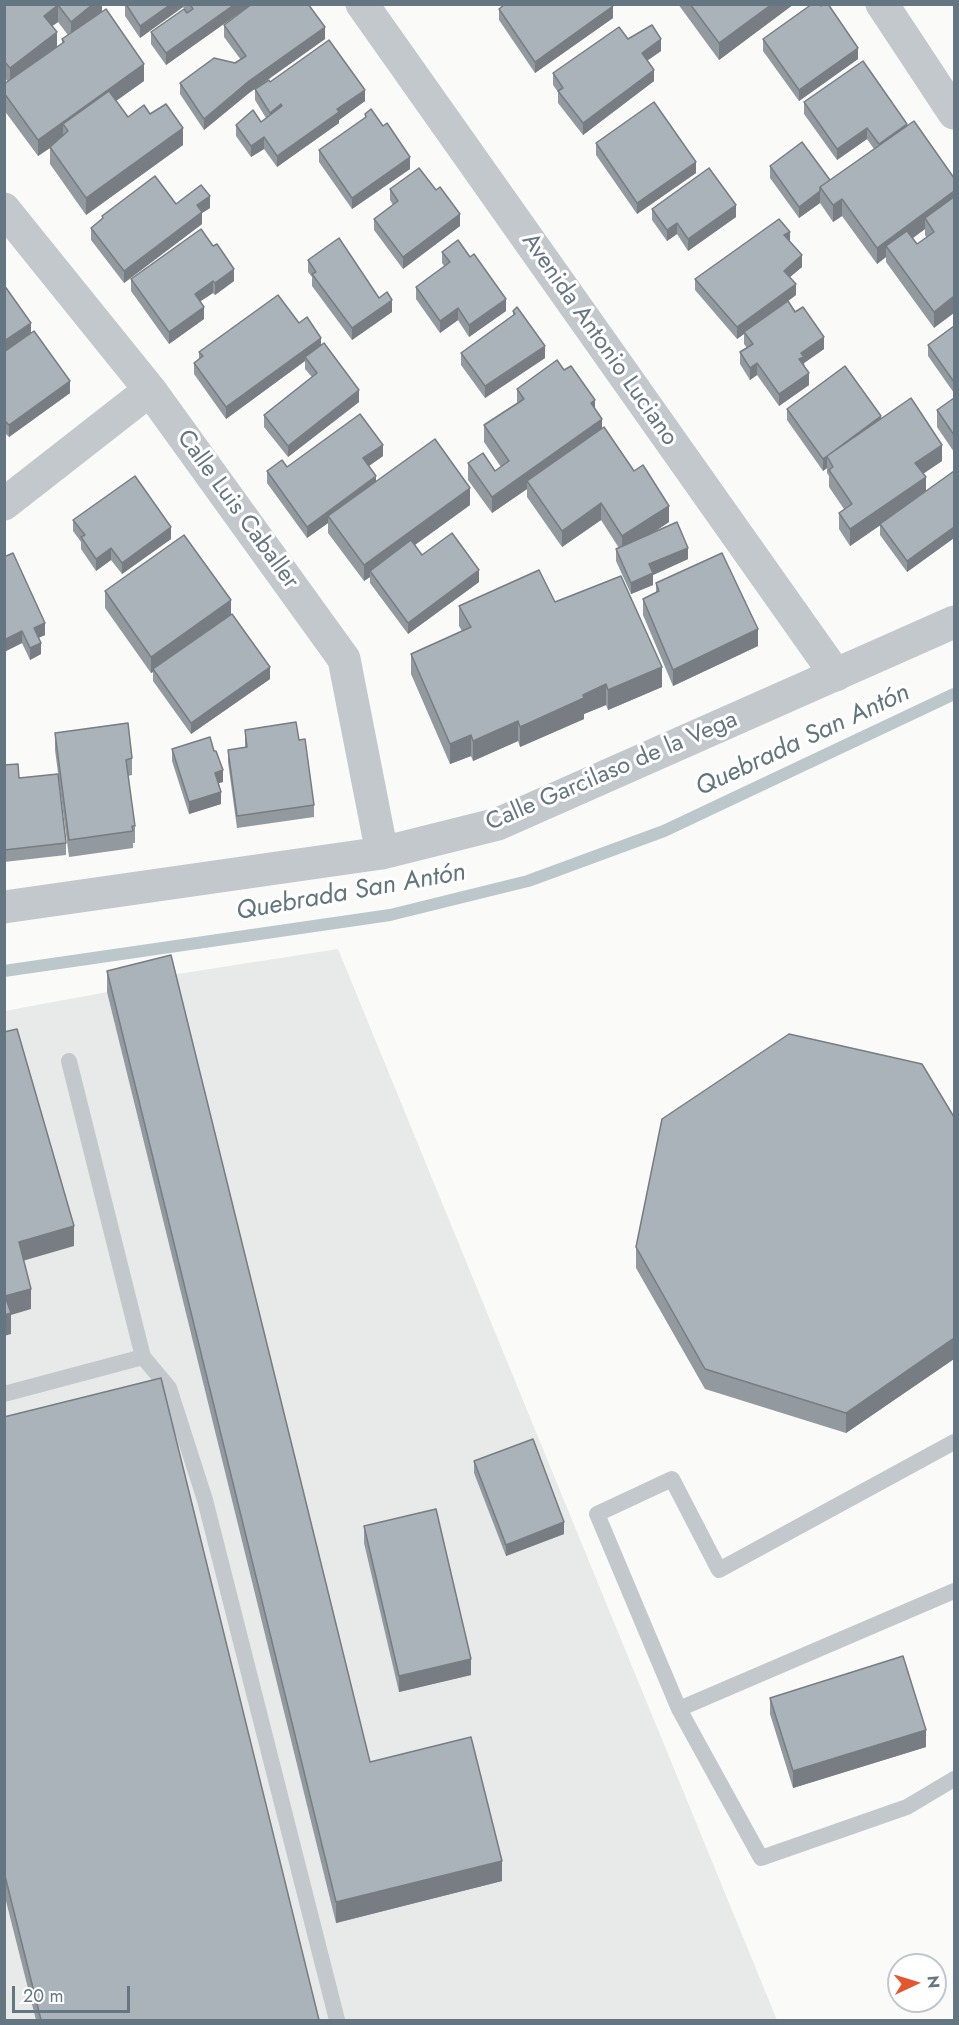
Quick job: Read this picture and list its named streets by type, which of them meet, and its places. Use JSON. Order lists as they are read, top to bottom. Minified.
{"streets":{"street":["Avenida Antonio Luciano","Calle Luis Caballer","Calle Garcilaso de la Vega"]},"crossings":[["Avenida Antonio Luciano","Calle Garcilaso de la Vega"],["Calle Luis Caballer","Calle Garcilaso de la Vega"]],"water":["Quebrada San Antón"],"scale_bar":"20 m","north":"right"}
